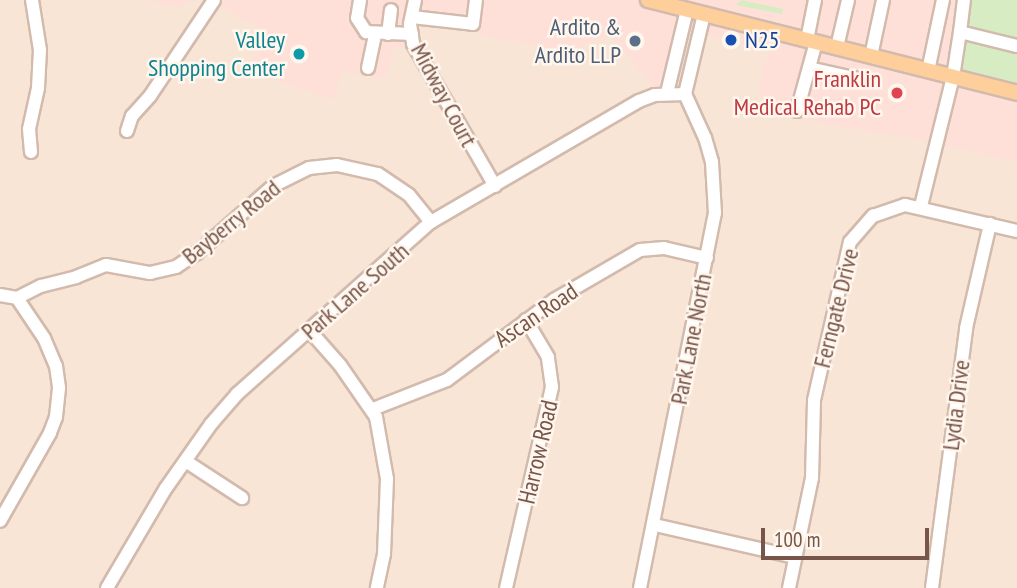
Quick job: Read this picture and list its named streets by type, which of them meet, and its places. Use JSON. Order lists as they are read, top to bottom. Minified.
{"streets":{"street":["Midway Court","Bayberry Road","Park Lane South","Ferngate Drive","Ascan Road","Park Lane North","Lydia Drive","Harrow Road"]},"crossings":[["Midway Court","Park Lane South"],["Bayberry Road","Park Lane South"],["Park Lane South","Park Lane North"],["Ascan Road","Park Lane North"],["Ascan Road","Harrow Road"]],"places":["N25","Ardito & Ardito LLP","Valley Shopping Center","Franklin Medical Rehab PC"],"scale_bar":"100 m"}
